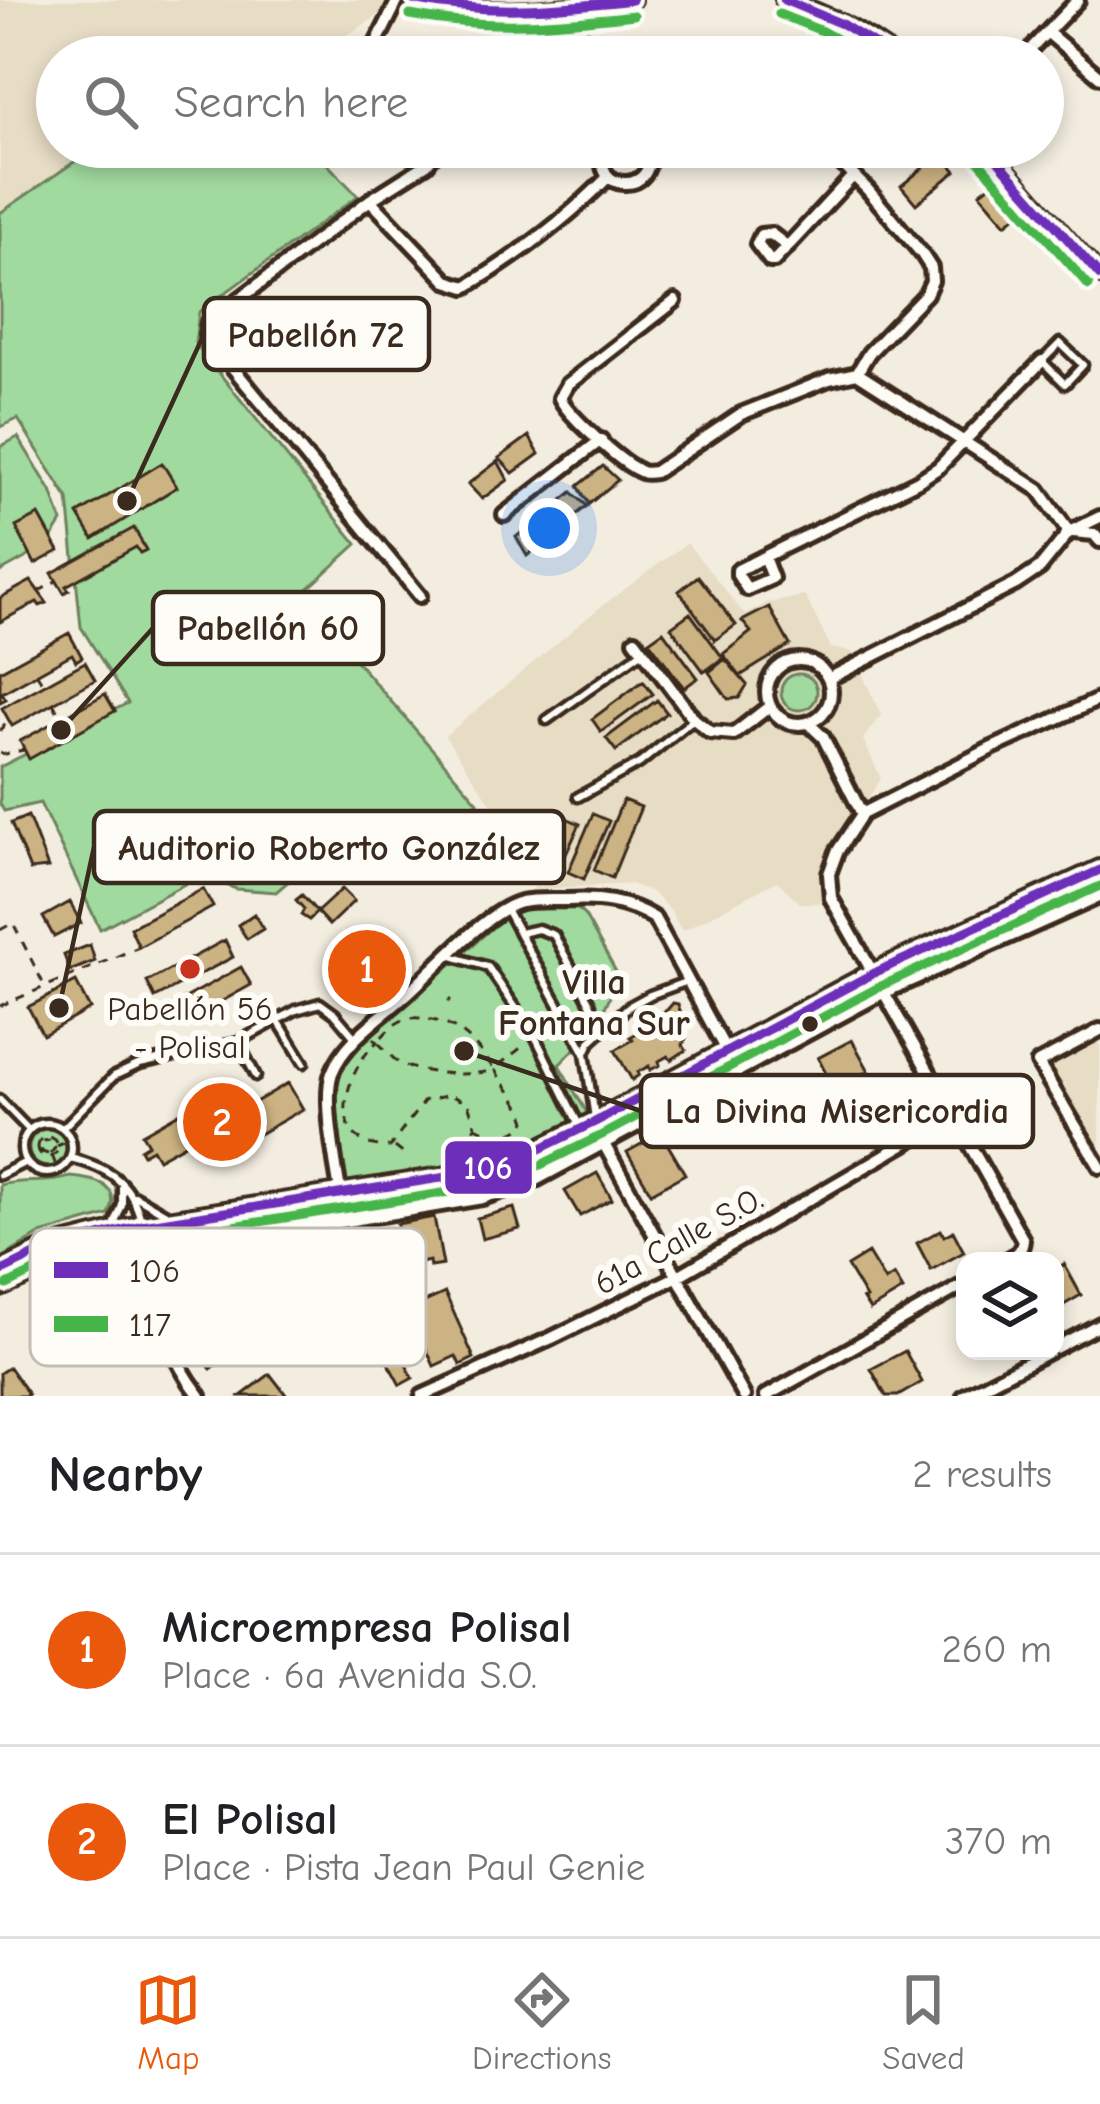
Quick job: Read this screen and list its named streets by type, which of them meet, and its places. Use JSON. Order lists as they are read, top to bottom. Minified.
{"streets":{"street":["61a Calle S.O."]},"districts":["Villa Fontana Sur"],"places":["Pabellón 72","Pabellón 60","Pabellón 56 - Polisal","Auditorio Roberto González","La Divina Misericordia"],"lines":["transit line 106","transit line 117"],"legend":["106","117"],"page":{"search":"Search here","pins":["1","2"],"heading":["Nearby","2 results"],"list":[{"mark":"1","name":"Microempresa Polisal","note":"Place · 6a Avenida S.O.","value":"260 m"},{"mark":"2","name":"El Polisal","note":"Place · Pista Jean Paul Genie","value":"370 m"}],"nav":["Map","Directions","Saved"]}}
